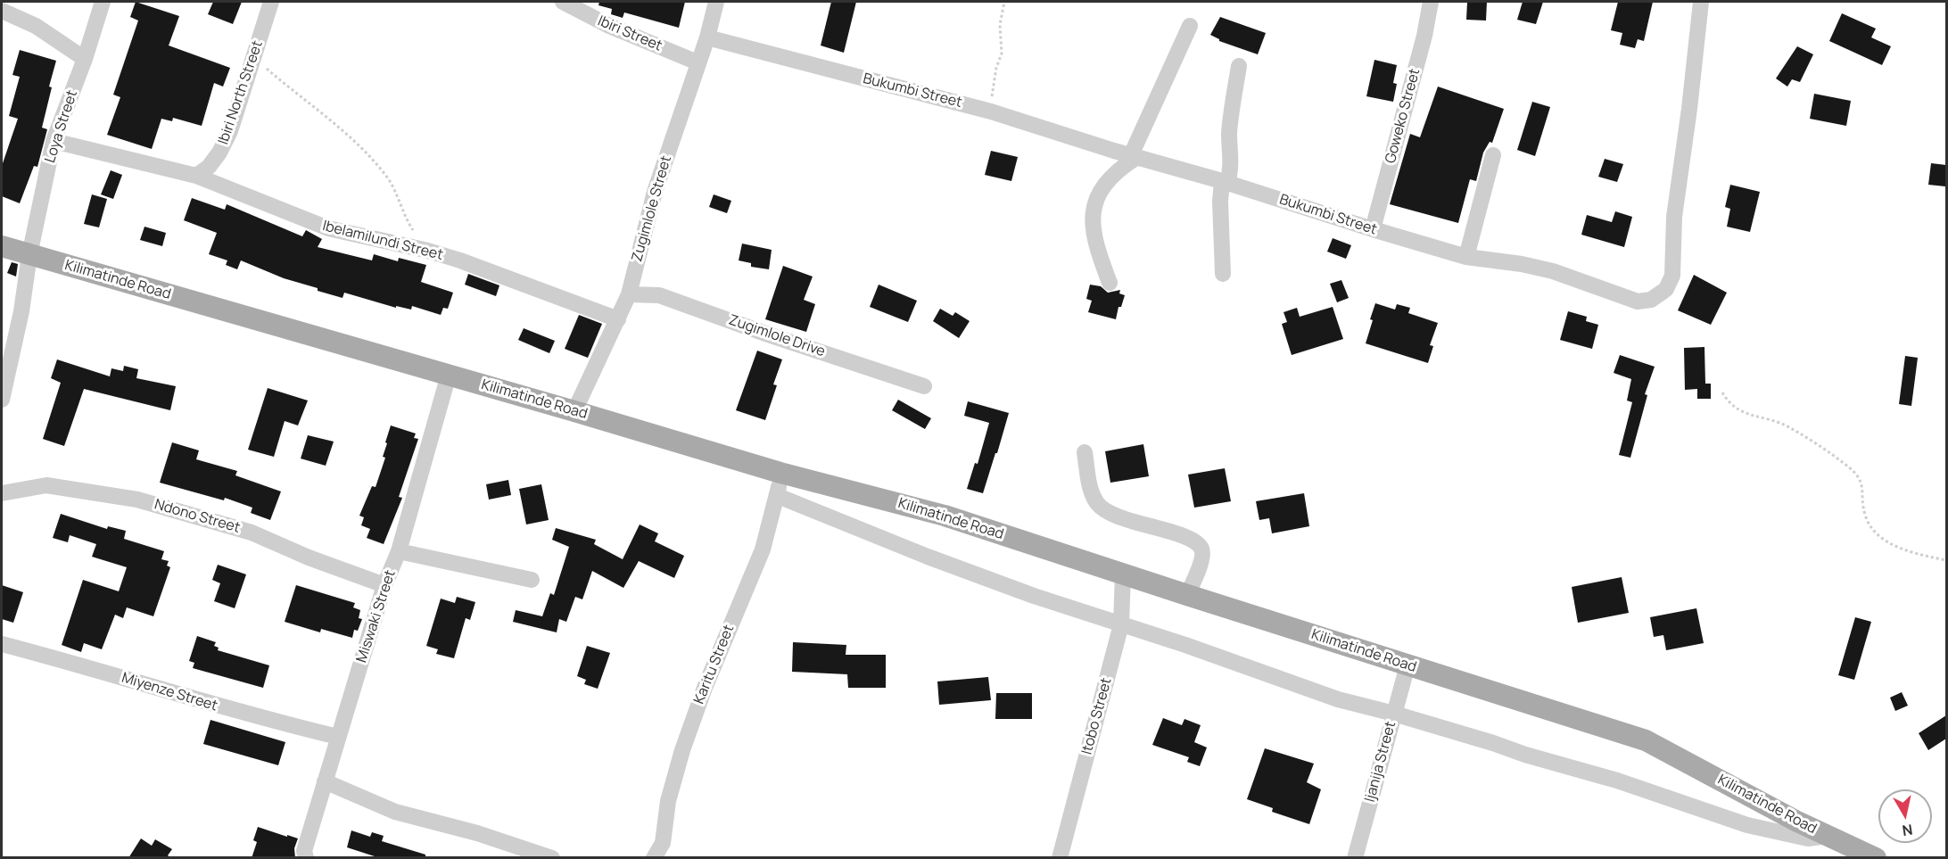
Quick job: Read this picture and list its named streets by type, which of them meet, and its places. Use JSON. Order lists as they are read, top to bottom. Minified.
{"streets":{"main road":["Kilimatinde Road"],"street":["Ibiri Street","Bukumbi Street","Ibiri North Street","Goweko Street","Loya Street","Zugimlole Street","Ibelamilundi Street","Zugimlole Drive","Ndono Street","Miswaki Street","Karitu Street","Miyenze Street","Itobo Street","Ijanija Street"]},"crossings":[["Ibiri Street","Zugimlole Street"],["Bukumbi Street","Goweko Street"],["Bukumbi Street","Zugimlole Street"],["Ibiri North Street","Ibelamilundi Street"],["Loya Street","Ibelamilundi Street"],["Loya Street","Kilimatinde Road"],["Zugimlole Street","Ibelamilundi Street"],["Zugimlole Street","Kilimatinde Road"],["Zugimlole Street","Zugimlole Drive"],["Kilimatinde Road","Miswaki Street"],["Kilimatinde Road","Karitu Street"],["Kilimatinde Road","Itobo Street"],["Kilimatinde Road","Ijanija Street"],["Ndono Street","Miswaki Street"],["Miswaki Street","Miyenze Street"]],"north":"bottom"}
